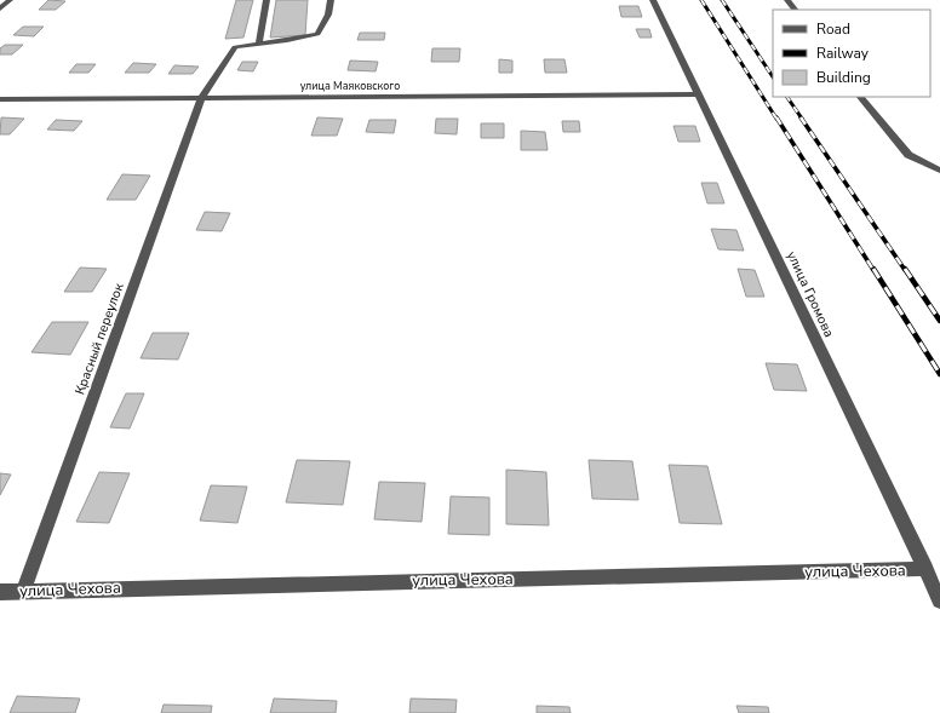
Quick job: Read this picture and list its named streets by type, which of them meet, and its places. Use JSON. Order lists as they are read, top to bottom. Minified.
{"streets":{"street":["улица Маяковского","улица Громова","Красный переулок","улица Чехова"]},"crossings":[["улица Маяковского","улица Громова"],["улица Маяковского","Красный переулок"],["улица Громова","улица Чехова"],["Красный переулок","улица Чехова"]],"legend":["Road","Railway","Building"]}
